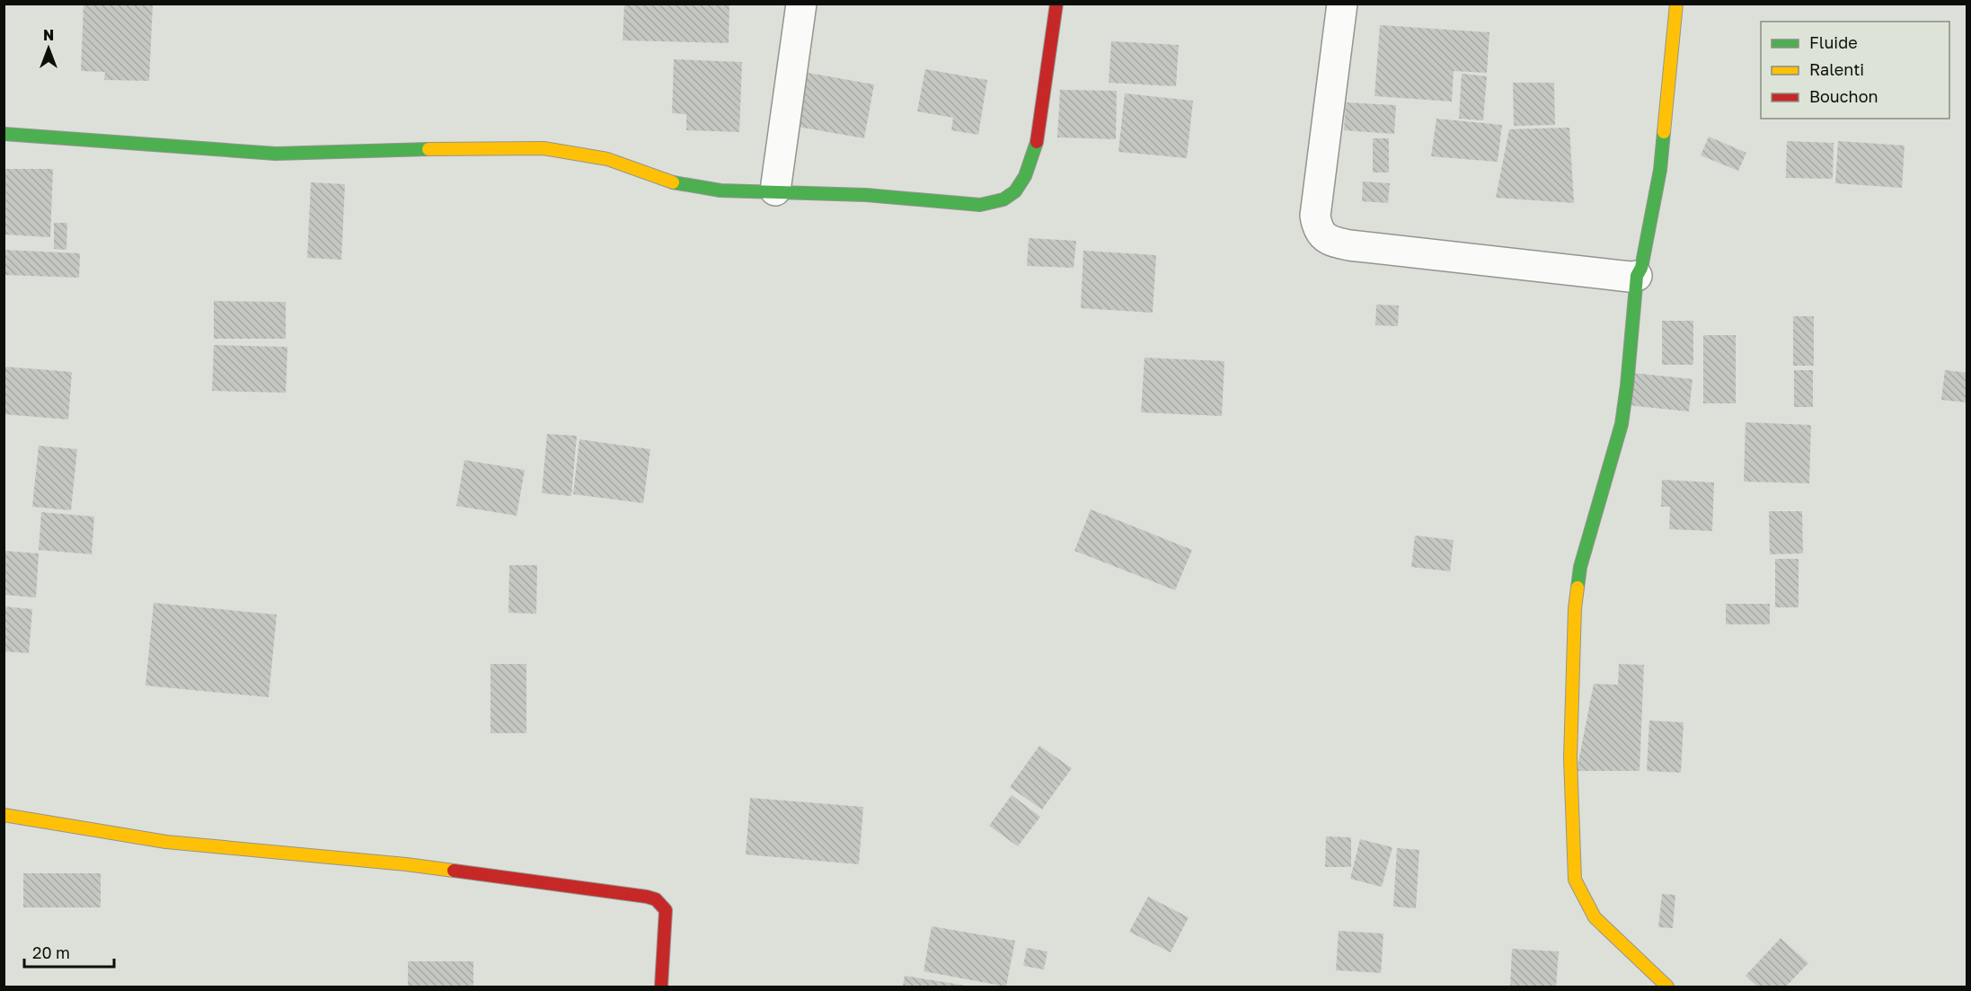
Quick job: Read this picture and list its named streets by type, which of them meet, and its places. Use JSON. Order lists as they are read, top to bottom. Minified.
{"legend":["Fluide","Ralenti","Bouchon"],"scale_bar":"20 m","north":"top"}
